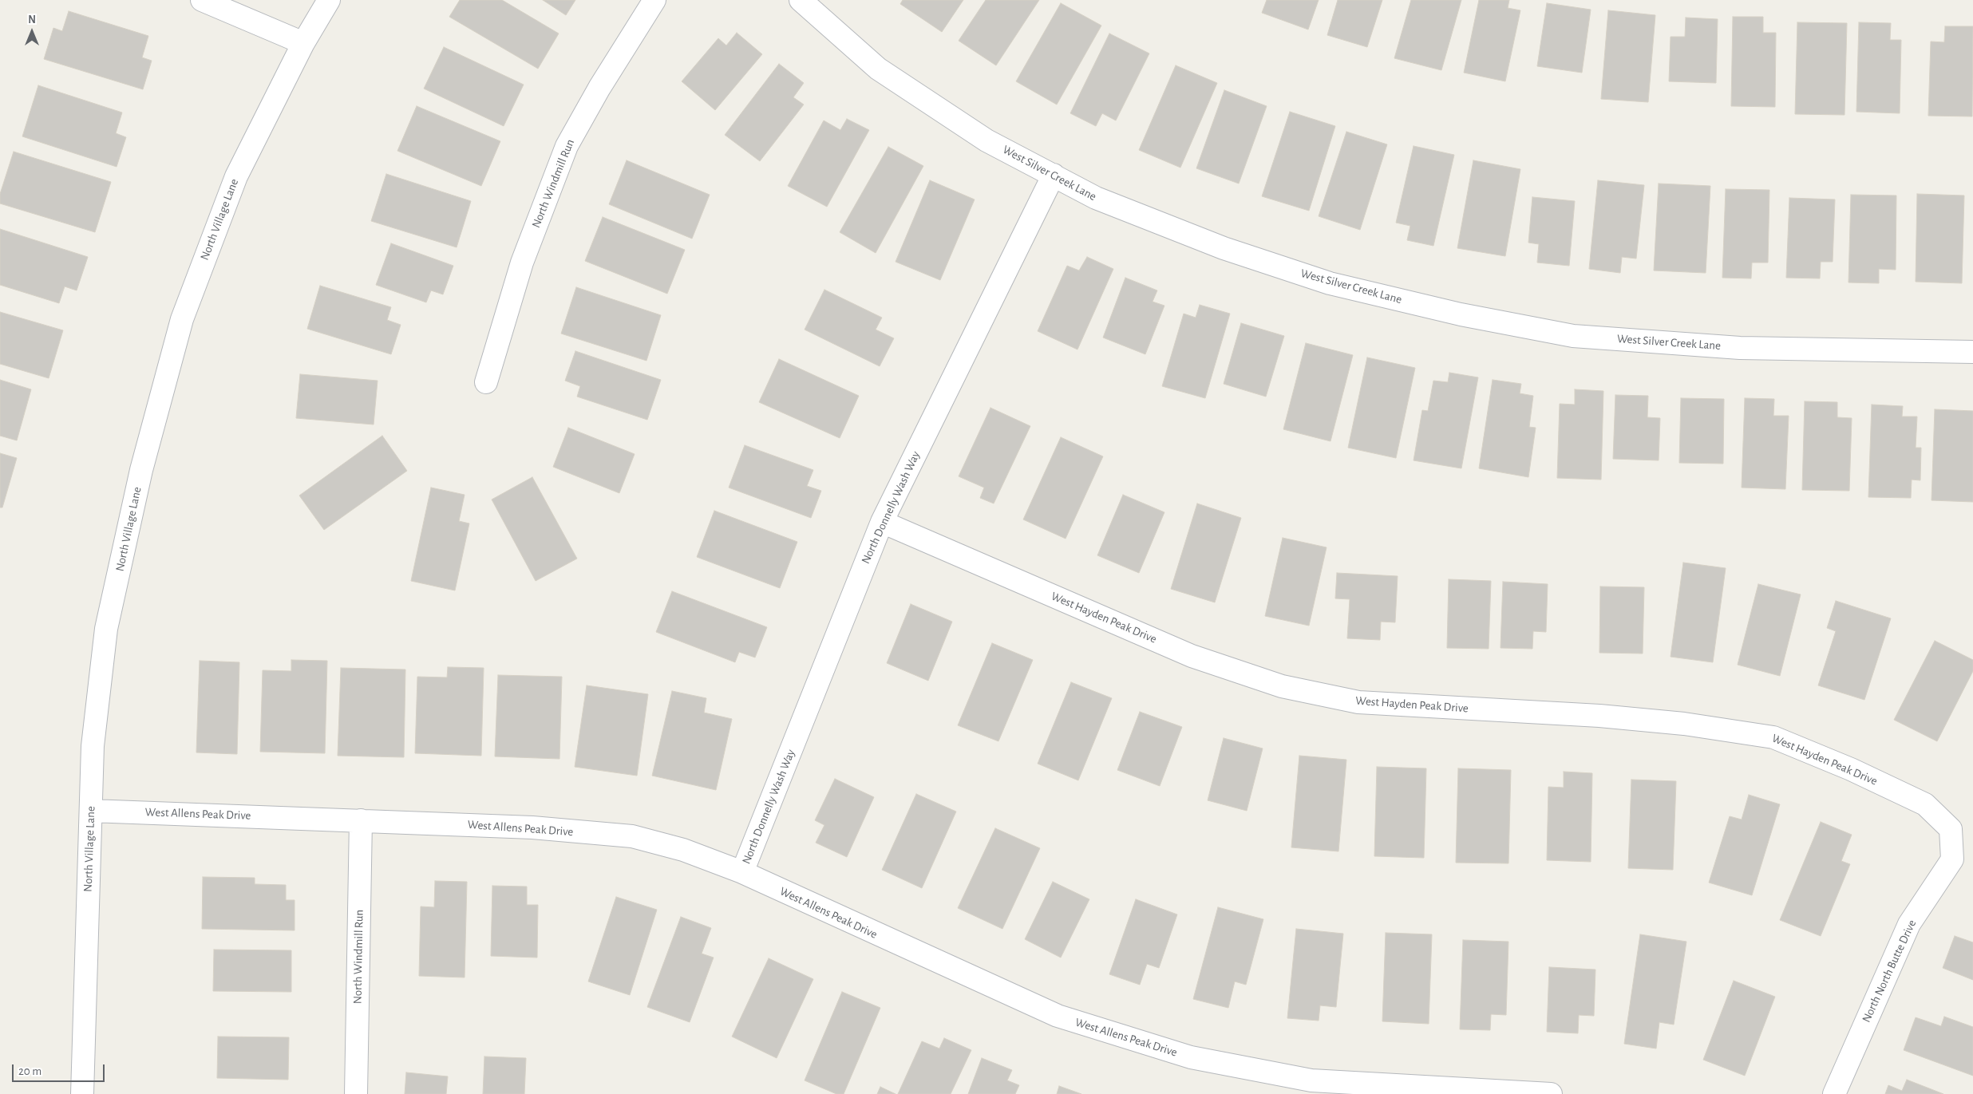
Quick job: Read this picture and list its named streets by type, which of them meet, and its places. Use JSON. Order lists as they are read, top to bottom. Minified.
{"streets":{"street":["West Silver Creek Lane","North Windmill Run","North Village Lane","North Donnelly Wash Way","West Hayden Peak Drive","West Allens Peak Drive","North North Butte Drive"]},"crossings":[["West Silver Creek Lane","North Donnelly Wash Way"],["North Windmill Run","West Allens Peak Drive"],["North Village Lane","West Allens Peak Drive"],["North Donnelly Wash Way","West Hayden Peak Drive"],["North Donnelly Wash Way","West Allens Peak Drive"],["West Hayden Peak Drive","North North Butte Drive"]],"scale_bar":"20 m","north":"top"}
